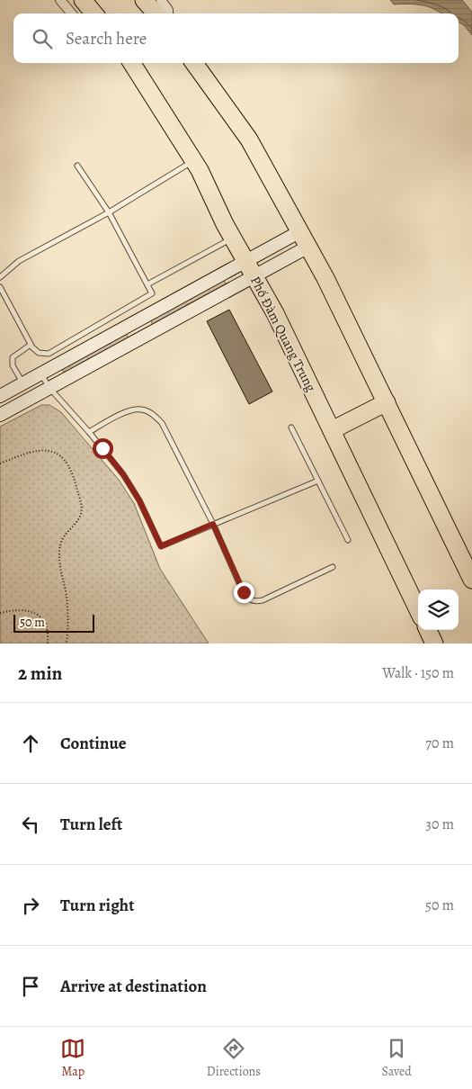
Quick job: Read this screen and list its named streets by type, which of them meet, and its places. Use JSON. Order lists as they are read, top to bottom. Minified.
{"streets":{"highway":["Phố Đàm Quang Trung"]},"scale_bar":"50 m","page":{"search":"Search here","scale":"50 m","heading":["2 min","Walk · 150 m"],"list":[["Continue","70 m"],["Turn left","30 m"],["Turn right","50 m"],"Arrive at destination"],"nav":["Map","Directions","Saved"]}}
